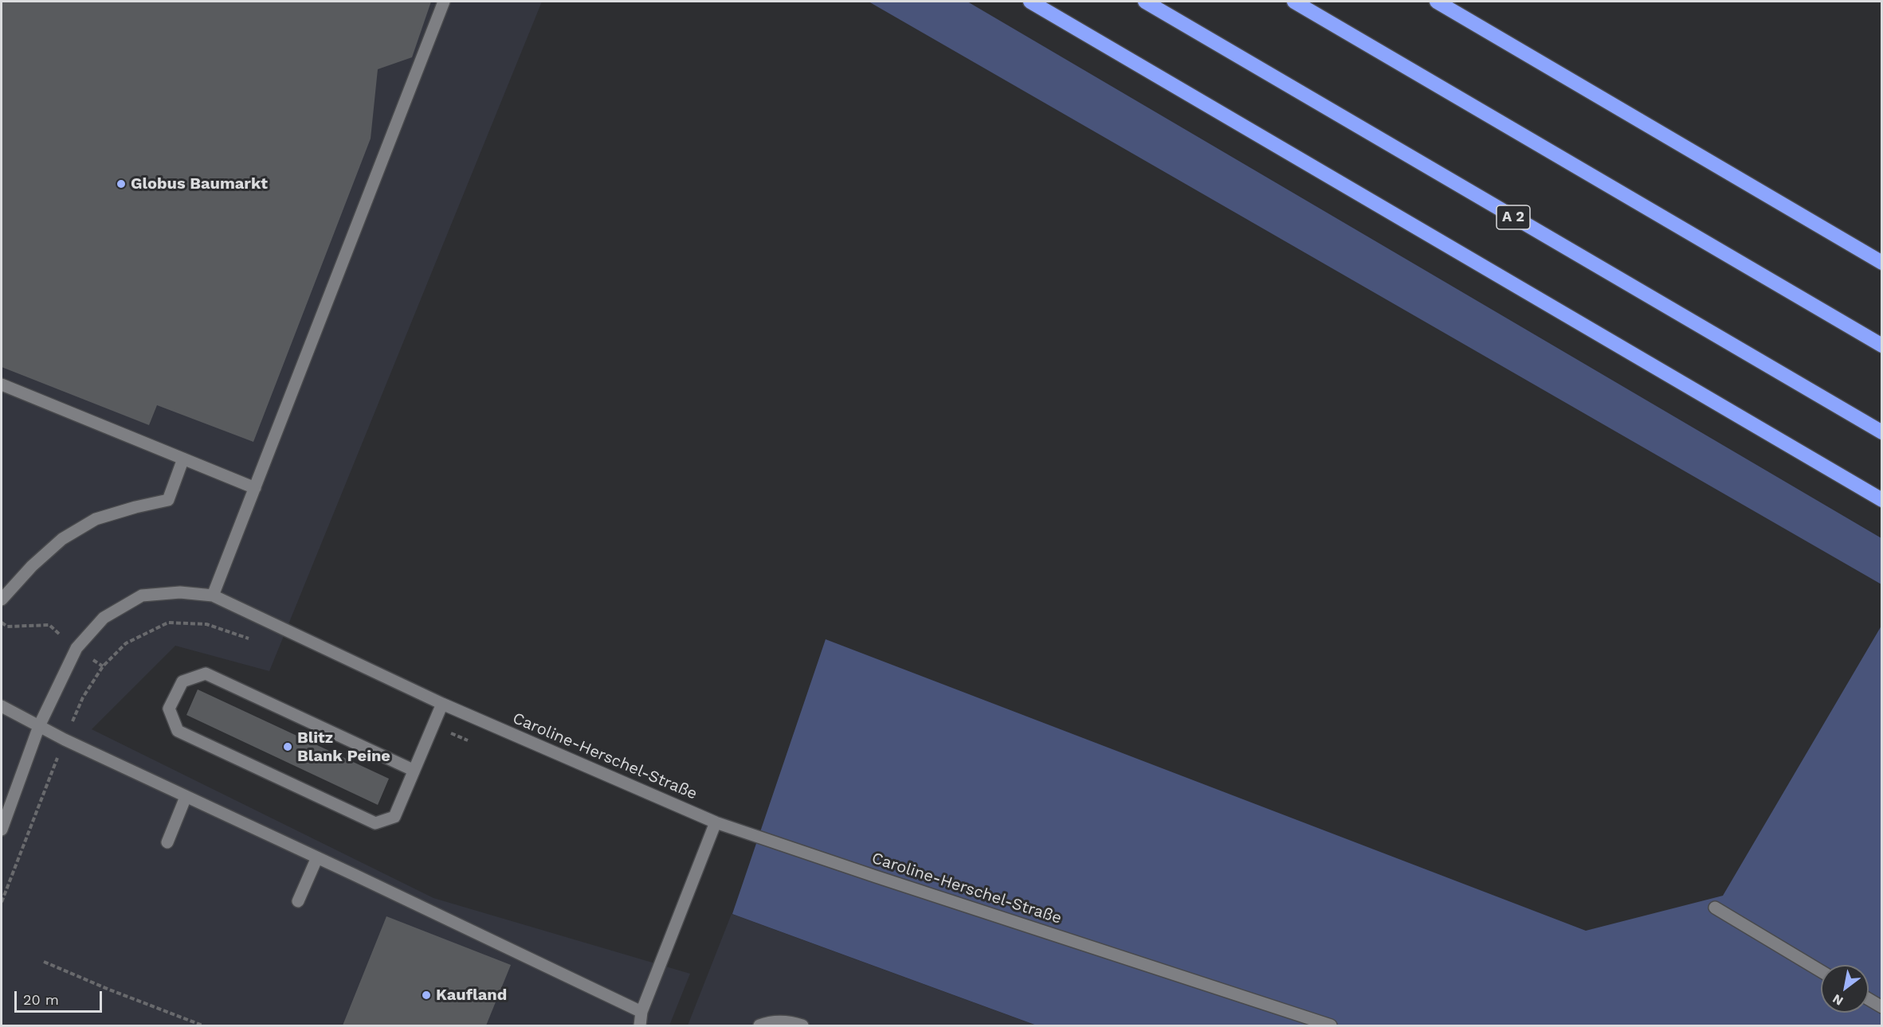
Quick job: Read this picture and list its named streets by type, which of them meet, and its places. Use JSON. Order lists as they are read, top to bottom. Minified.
{"streets":{"highway":["A 2"],"street":["Caroline-Herschel-Straße"]},"places":["Globus Baumarkt","Blitz Blank Peine","Kaufland"],"scale_bar":"20 m","north":"bottom left"}
